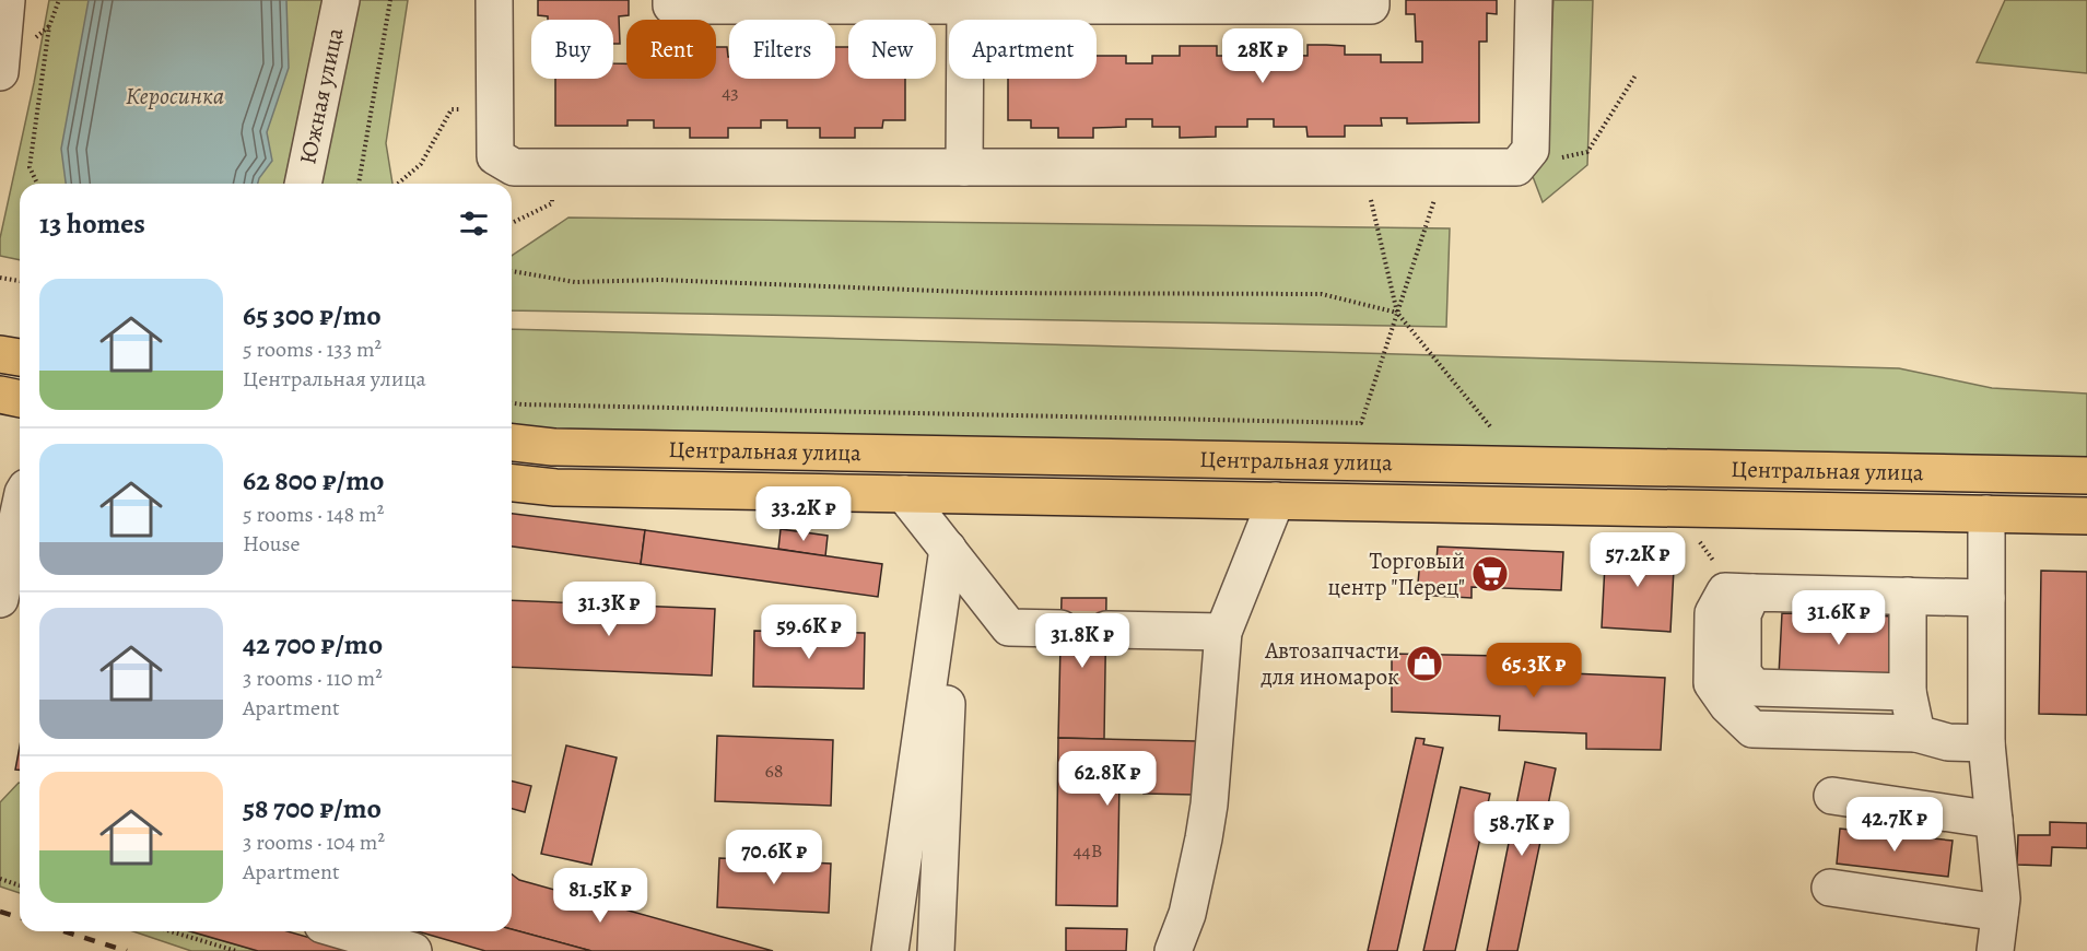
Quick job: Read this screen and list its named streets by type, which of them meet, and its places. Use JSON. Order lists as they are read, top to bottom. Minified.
{"streets":{"main road":["Центральная улица"],"street":["Южная улица"]},"water":["Керосинка"],"places":{"supermarket":["Торговый центр \"Перец\""],"shop":["Автозапчасти для иномарок"]},"house_numbers":["43","68","44В"],"page":{"chip":["Buy","Rent","Filters","New","Apartment"],"price":["28K ₽","33.2K ₽","57.2K ₽","31.3K ₽","31.6K ₽","59.6K ₽","31.8K ₽","65.3K ₽","62.8K ₽","42.7K ₽","58.7K ₽","70.6K ₽","81.5K ₽"],"heading":"13 homes","list":[{"name":"65 300 ₽/mo","note":"5 rooms · 133 m² · Центральная улица"},{"name":"62 800 ₽/mo","note":"5 rooms · 148 m² · House"},{"name":"42 700 ₽/mo","note":"3 rooms · 110 m² · Apartment"},{"name":"58 700 ₽/mo","note":"3 rooms · 104 m² · Apartment"}]}}
